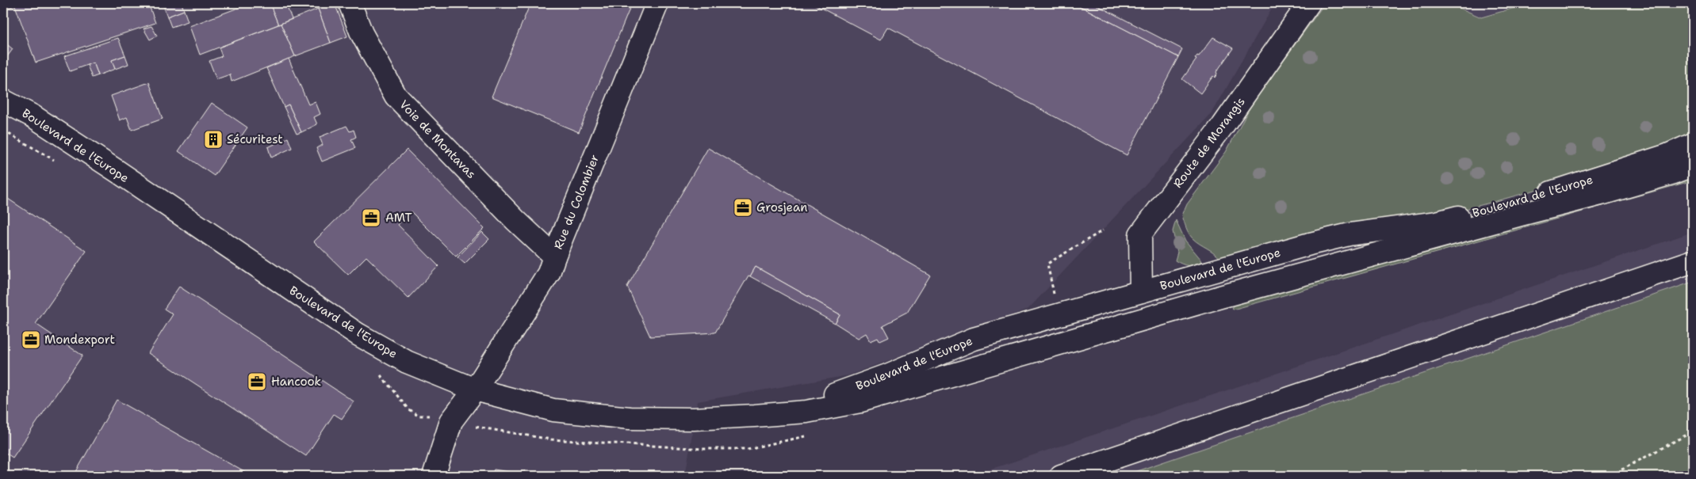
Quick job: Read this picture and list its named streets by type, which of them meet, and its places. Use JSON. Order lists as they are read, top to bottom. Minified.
{"streets":{"main road":["Voie de Montavas","Route de Morangis","Boulevard de l'Europe","Rue du Colombier"]},"crossings":[["Voie de Montavas","Rue du Colombier"],["Route de Morangis","Boulevard de l'Europe"],["Boulevard de l'Europe","Rue du Colombier"]],"places":{"building":["Sécuritest"],"office":["Grosjean","AMT","Mondexport","Hancook"]}}
